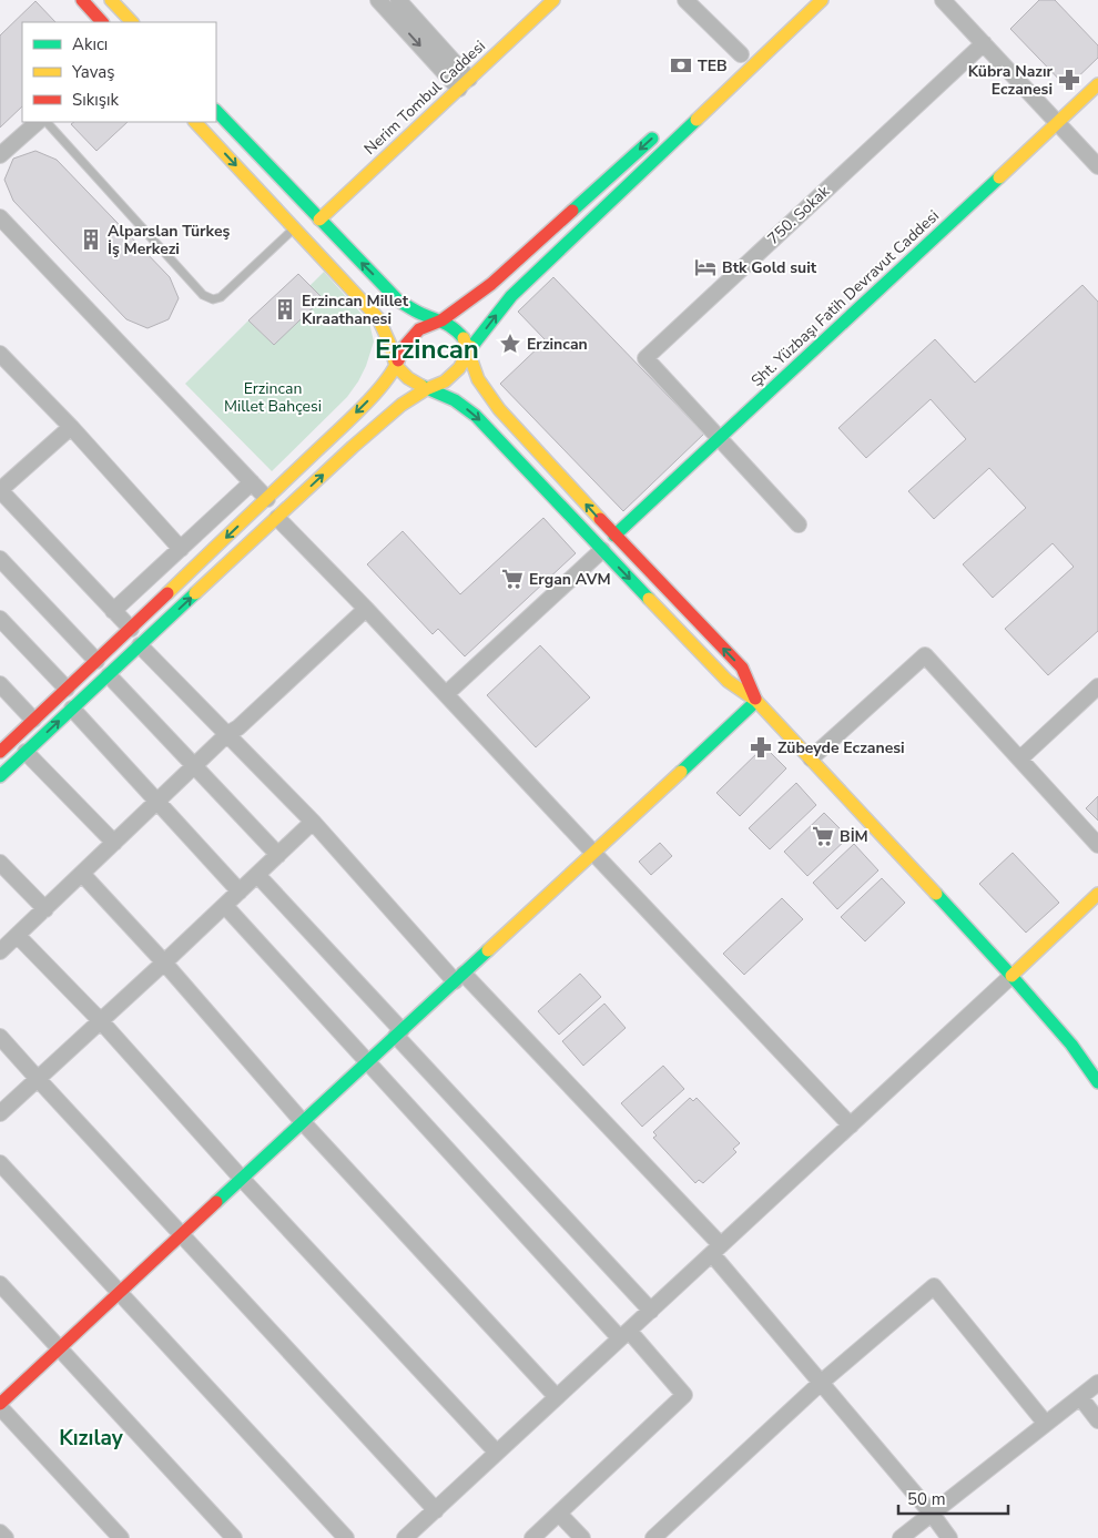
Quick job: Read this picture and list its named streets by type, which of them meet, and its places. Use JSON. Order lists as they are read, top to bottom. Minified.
{"streets":{"main road":["Nerim Tombul Caddesi","Şht. Yüzbaşı Fatih Devravut Caddesi"],"street":["750. Sokak"]},"crossings":[["750. Sokak","Şht. Yüzbaşı Fatih Devravut Caddesi"]],"districts":["Erzincan","Kızılay"],"parks":["Erzincan Millet Bahçesi"],"places":{"bank":["TEB"],"pharmacy":["Kübra Nazır Eczanesi","Zübeyde Eczanesi"],"building":["Alparslan Türkeş İş Merkezi","Erzincan Millet Kıraathanesi"],"hotel":["Btk Gold suit"],"place":["Erzincan"],"supermarket":["Ergan AVM","BİM"]},"legend":["Akıcı","Yavaş","Sıkışık"],"scale_bar":"50 m"}
